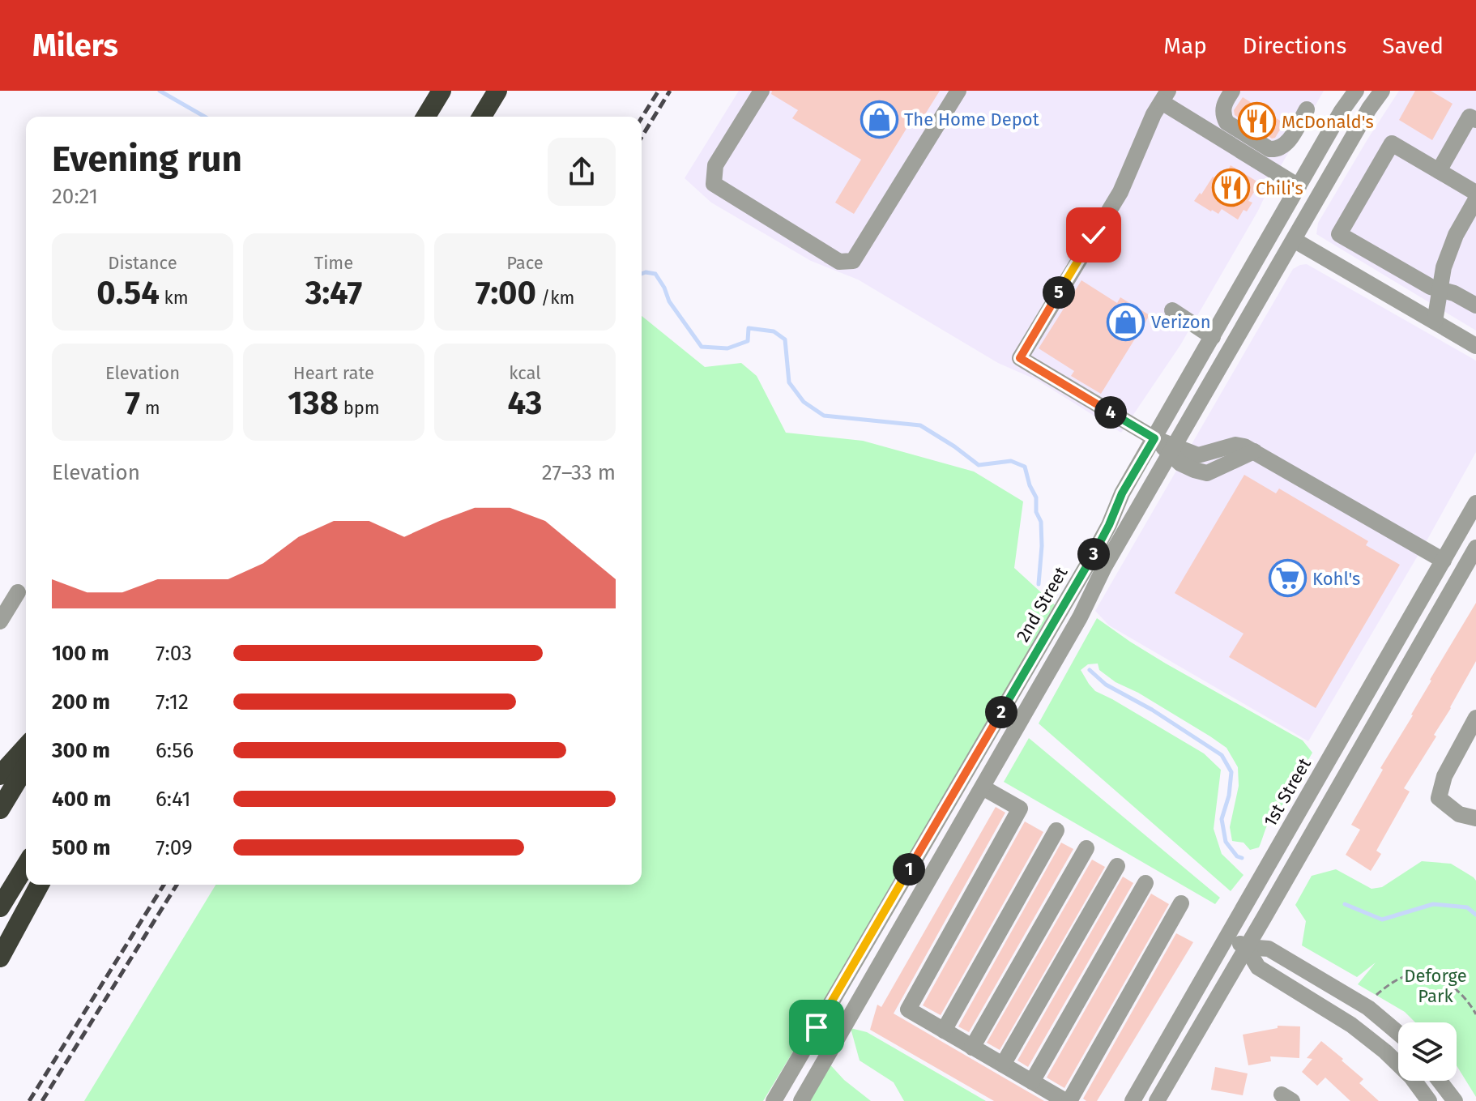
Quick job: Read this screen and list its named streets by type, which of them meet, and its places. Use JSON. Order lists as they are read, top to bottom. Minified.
{"streets":{"street":["2nd Street","1st Street"]},"parks":["Deforge Park"],"places":{"shop":["The Home Depot","Verizon"],"restaurant":["McDonald's","Chili's"],"supermarket":["Kohl's"]},"page":{"header":"Milers","nav":["Map","Directions","Saved"],"heading":["Evening run","20:21"],"stats":[["Distance","0.54 km"],["Time","3:47"],["Pace","7:00 /km"],["Elevation","7 m"],["Heart rate","138 bpm"],["kcal","43"]],"pins":["5","4","3","2","1"],"chart":["Elevation","27–33 m"],"list":[{"name":"100 m","note":"7:03"},{"name":"200 m","note":"7:12"},{"name":"300 m","note":"6:56"},{"name":"400 m","note":"6:41"},{"name":"500 m","note":"7:09"}]}}
